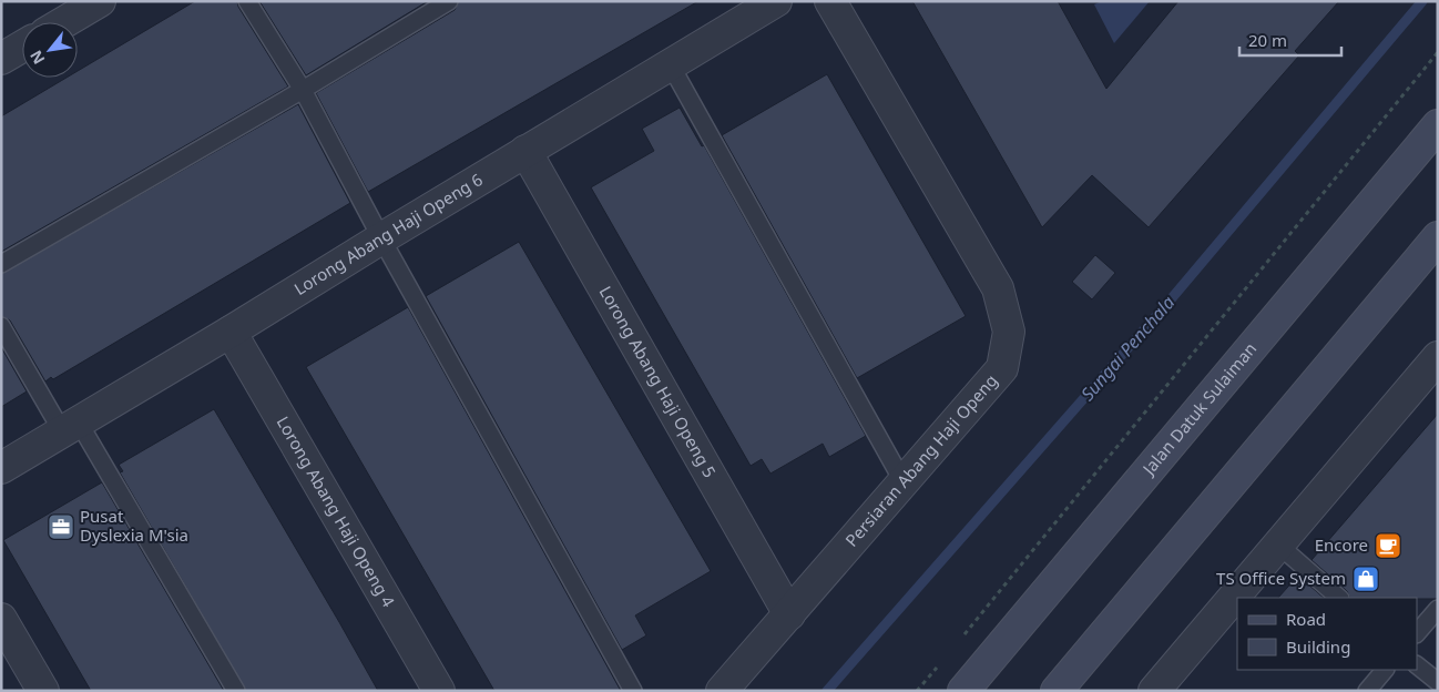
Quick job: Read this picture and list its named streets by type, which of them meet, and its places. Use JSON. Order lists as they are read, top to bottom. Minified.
{"streets":{"main road":["Jalan Datuk Sulaiman"],"street":["Lorong Abang Haji Openg 6","Lorong Abang Haji Openg 5","Persiaran Abang Haji Openg","Lorong Abang Haji Openg 4"]},"crossings":[["Lorong Abang Haji Openg 6","Lorong Abang Haji Openg 5"],["Lorong Abang Haji Openg 6","Lorong Abang Haji Openg 4"],["Lorong Abang Haji Openg 5","Persiaran Abang Haji Openg"]],"water":["Sungai Penchala"],"places":{"office":["Pusat Dyslexia M'sia"],"cafe":["Encore"],"shop":["TS Office System"]},"legend":["Road","Building"],"scale_bar":"20 m","north":"bottom left"}
